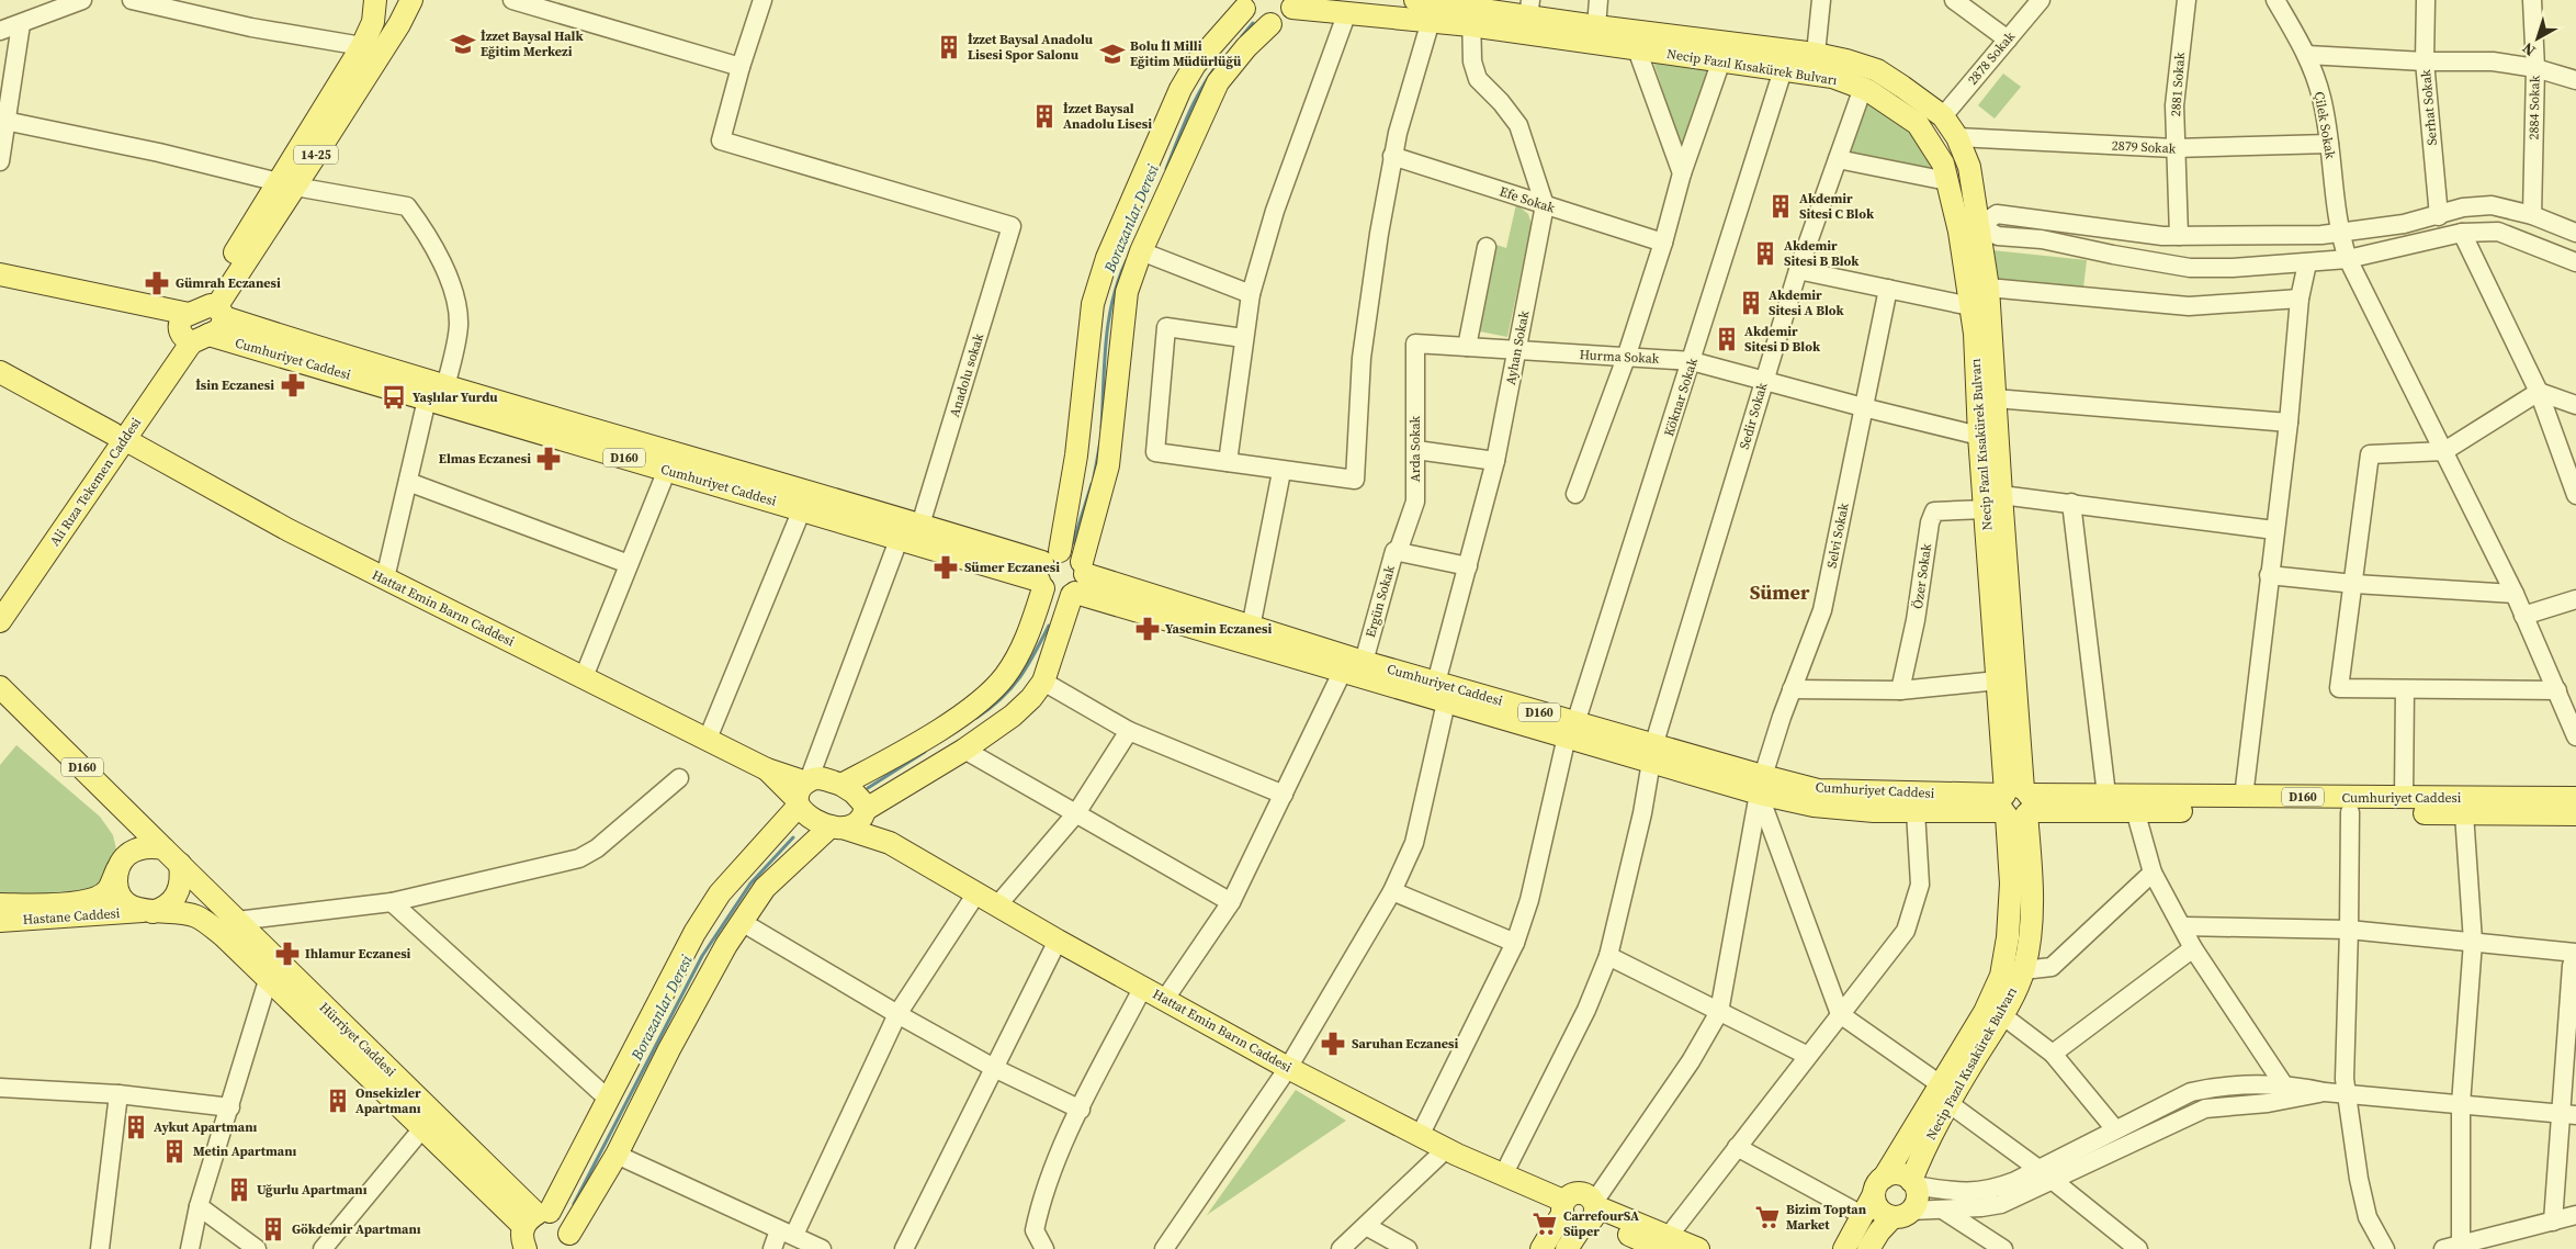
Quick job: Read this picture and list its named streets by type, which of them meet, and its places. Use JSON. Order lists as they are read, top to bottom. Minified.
{"streets":{"main road":["Necip Fazıl Kısakürek Bulvarı","14-25","Cumhuriyet Caddesi","D160","Ali Rıza Tekemen Caddesi","Hattat Emin Barın Caddesi","Hastane Caddesi","Hürriyet Caddesi"],"street":["2878 Sokak","2881 Sokak","Serhat Sokak","2884 Sokak","Çilek Sokak","2879 Sokak","Efe Sokak","Ayhan Sokak","Hurma Sokak","Anadolu sokak","Köknar Sokak","Sedir Sokak","Arda Sokak","Selvi Sokak","Özer Sokak","Ergün Sokak"]},"crossings":[["2878 Sokak","Necip Fazıl Kısakürek Bulvarı"],["Necip Fazıl Kısakürek Bulvarı","2879 Sokak"],["Necip Fazıl Kısakürek Bulvarı","Ayhan Sokak"],["Necip Fazıl Kısakürek Bulvarı","Hurma Sokak"],["Necip Fazıl Kısakürek Bulvarı","Cumhuriyet Caddesi"],["Necip Fazıl Kısakürek Bulvarı","Köknar Sokak"],["Necip Fazıl Kısakürek Bulvarı","Sedir Sokak"],["Necip Fazıl Kısakürek Bulvarı","Özer Sokak"],["2881 Sokak","2879 Sokak"],["Çilek Sokak","2879 Sokak"],["Efe Sokak","Ayhan Sokak"],["Ayhan Sokak","Hurma Sokak"],["Ayhan Sokak","Cumhuriyet Caddesi"],["Ayhan Sokak","Ergün Sokak"],["Ayhan Sokak","Hattat Emin Barın Caddesi"],["Hurma Sokak","Köknar Sokak"],["Hurma Sokak","Sedir Sokak"],["Hurma Sokak","Arda Sokak"],["Hurma Sokak","Selvi Sokak"],["Cumhuriyet Caddesi","Anadolu sokak"],["Cumhuriyet Caddesi","Köknar Sokak"],["Cumhuriyet Caddesi","Sedir Sokak"],["Cumhuriyet Caddesi","Ali Rıza Tekemen Caddesi"],["Cumhuriyet Caddesi","Selvi Sokak"],["Cumhuriyet Caddesi","Ergün Sokak"],["Köknar Sokak","Hattat Emin Barın Caddesi"],["Sedir Sokak","Hattat Emin Barın Caddesi"],["Arda Sokak","Ergün Sokak"],["D160","Hastane Caddesi"],["D160","Hürriyet Caddesi"],["Ali Rıza Tekemen Caddesi","Hattat Emin Barın Caddesi"],["Hastane Caddesi","Hürriyet Caddesi"]],"districts":["Sümer"],"water":["Borazanlar Deresi"],"places":{"school or university":["İzzet Baysal Halk Eğitim Merkezi","Bolu İl Milli Eğitim Müdürlüğü"],"building":["İzzet Baysal Anadolu Lisesi Spor Salonu","İzzet Baysal Anadolu Lisesi","Akdemir Sitesi C Blok","Akdemir Sitesi B Blok","Akdemir Sitesi A Blok","Akdemir Sitesi D Blok","Onsekizler Apartmanı","Aykut Apartmanı","Metin Apartmanı","Uğurlu Apartmanı","Gökdemir Apartmanı"],"pharmacy":["Gümrah Eczanesi","İsin Eczanesi","Elmas Eczanesi","Sümer Eczanesi","Yasemin Eczanesi","Ihlamur Eczanesi","Saruhan Eczanesi"],"bus stop":["Yaşlılar Yurdu"],"supermarket":["Bizim Toptan Market","CarrefourSA Süper"]},"north":"bottom left"}
